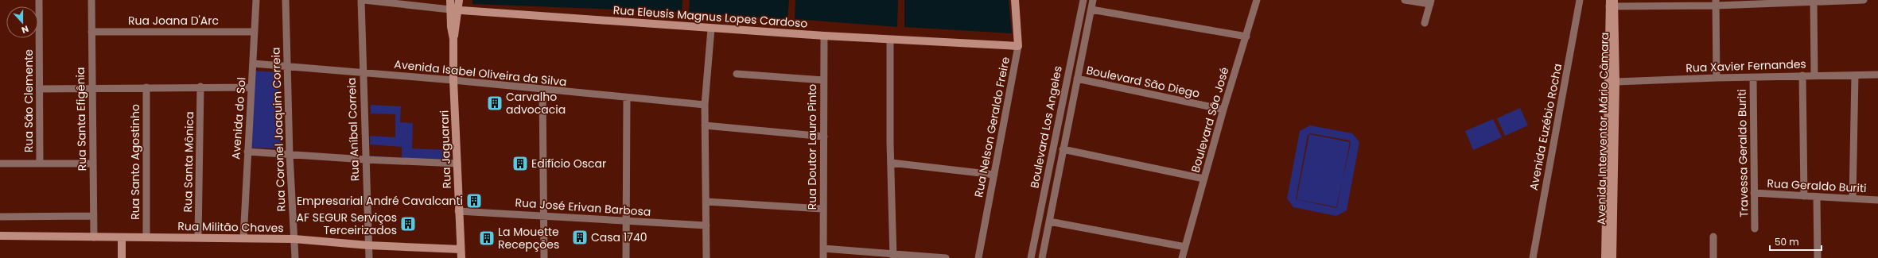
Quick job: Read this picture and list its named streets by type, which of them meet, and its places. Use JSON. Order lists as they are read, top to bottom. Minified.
{"streets":{"main road":["Rua Eleusis Magnus Lopes Cardoso","Rua Nelson Geraldo Freire","Avenida Interventor Mário Câmara","Rua Jaguarari","Rua Militão Chaves"],"street":["Rua Joana D'Arc","Rua Xavier Fernandes","Avenida Isabel Oliveira da Silva","Boulevard São Diego","Rua São Clemente","Avenida do Sol","Rua Santa Efigênia","Boulevard São José","Boulevard Los Angeles","Avenida Euzébio Rocha","Rua Coronel Joaquim Correia","Rua Aníbal Correia","Rua Doutor Lauro Pinto","Travessa Geraldo Buriti","Rua Santo Agostinho","Rua Santa Mônica","Rua Geraldo Buriti","Rua José Erivan Barbosa"]},"crossings":[["Rua Eleusis Magnus Lopes Cardoso","Rua Nelson Geraldo Freire"],["Rua Eleusis Magnus Lopes Cardoso","Rua Aníbal Correia"],["Rua Eleusis Magnus Lopes Cardoso","Rua Doutor Lauro Pinto"],["Rua Eleusis Magnus Lopes Cardoso","Rua Jaguarari"],["Rua Joana D'Arc","Avenida do Sol"],["Rua Joana D'Arc","Rua Santa Efigênia"],["Rua Xavier Fernandes","Avenida Interventor Mário Câmara"],["Rua Xavier Fernandes","Travessa Geraldo Buriti"],["Avenida Isabel Oliveira da Silva","Avenida do Sol"],["Avenida Isabel Oliveira da Silva","Rua Coronel Joaquim Correia"],["Avenida Isabel Oliveira da Silva","Rua Aníbal Correia"],["Avenida Isabel Oliveira da Silva","Rua Jaguarari"],["Boulevard São Diego","Boulevard São José"],["Boulevard São Diego","Boulevard Los Angeles"],["Avenida do Sol","Rua Militão Chaves"],["Rua Santa Efigênia","Rua Militão Chaves"],["Rua Coronel Joaquim Correia","Rua Militão Chaves"],["Rua Aníbal Correia","Rua Militão Chaves"],["Rua Jaguarari","Rua José Erivan Barbosa"],["Rua Jaguarari","Rua Militão Chaves"],["Travessa Geraldo Buriti","Rua Geraldo Buriti"],["Rua Santo Agostinho","Rua Militão Chaves"],["Rua Santa Mônica","Rua Militão Chaves"]],"places":{"building":["Carvalho advocacia","Edifício Oscar","Empresarial André Cavalcanti","AF SEGUR Serviços Terceirizados","Casa 1740","La Mouette Recepções"]},"scale_bar":"50 m","north":"bottom"}
